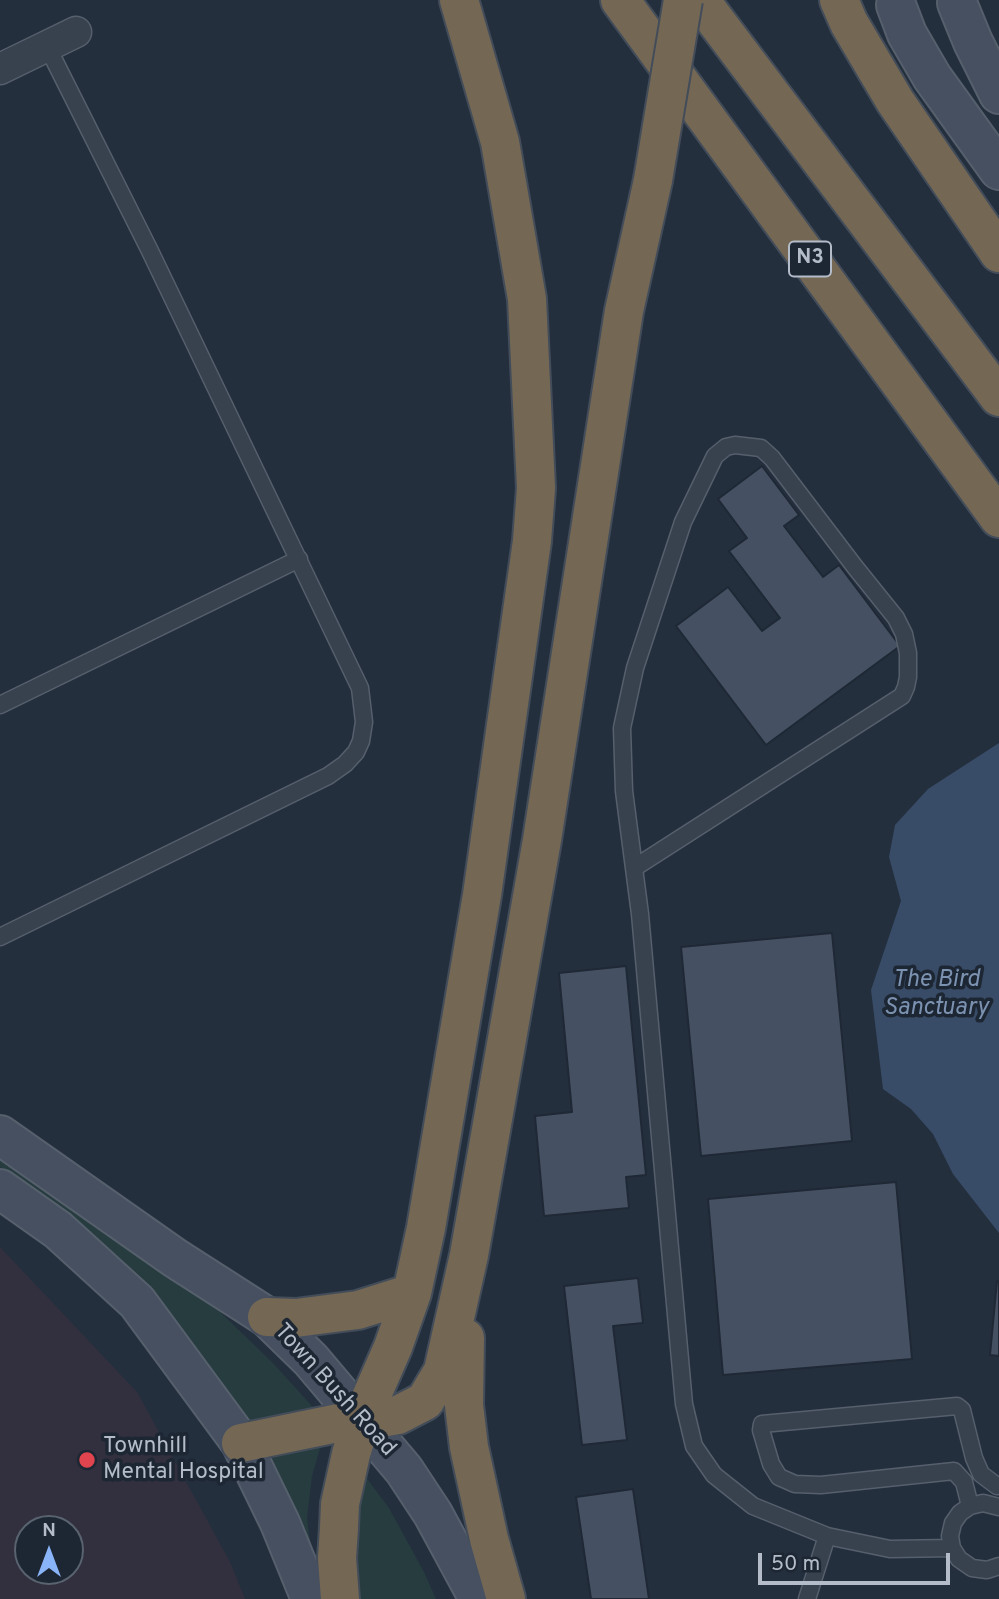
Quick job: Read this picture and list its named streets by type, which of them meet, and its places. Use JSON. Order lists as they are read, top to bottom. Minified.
{"streets":{"highway":["N3"],"street":["Town Bush Road"]},"water":["The Bird Sanctuary"],"places":["Townhill Mental Hospital"],"scale_bar":"50 m","north":"top"}
